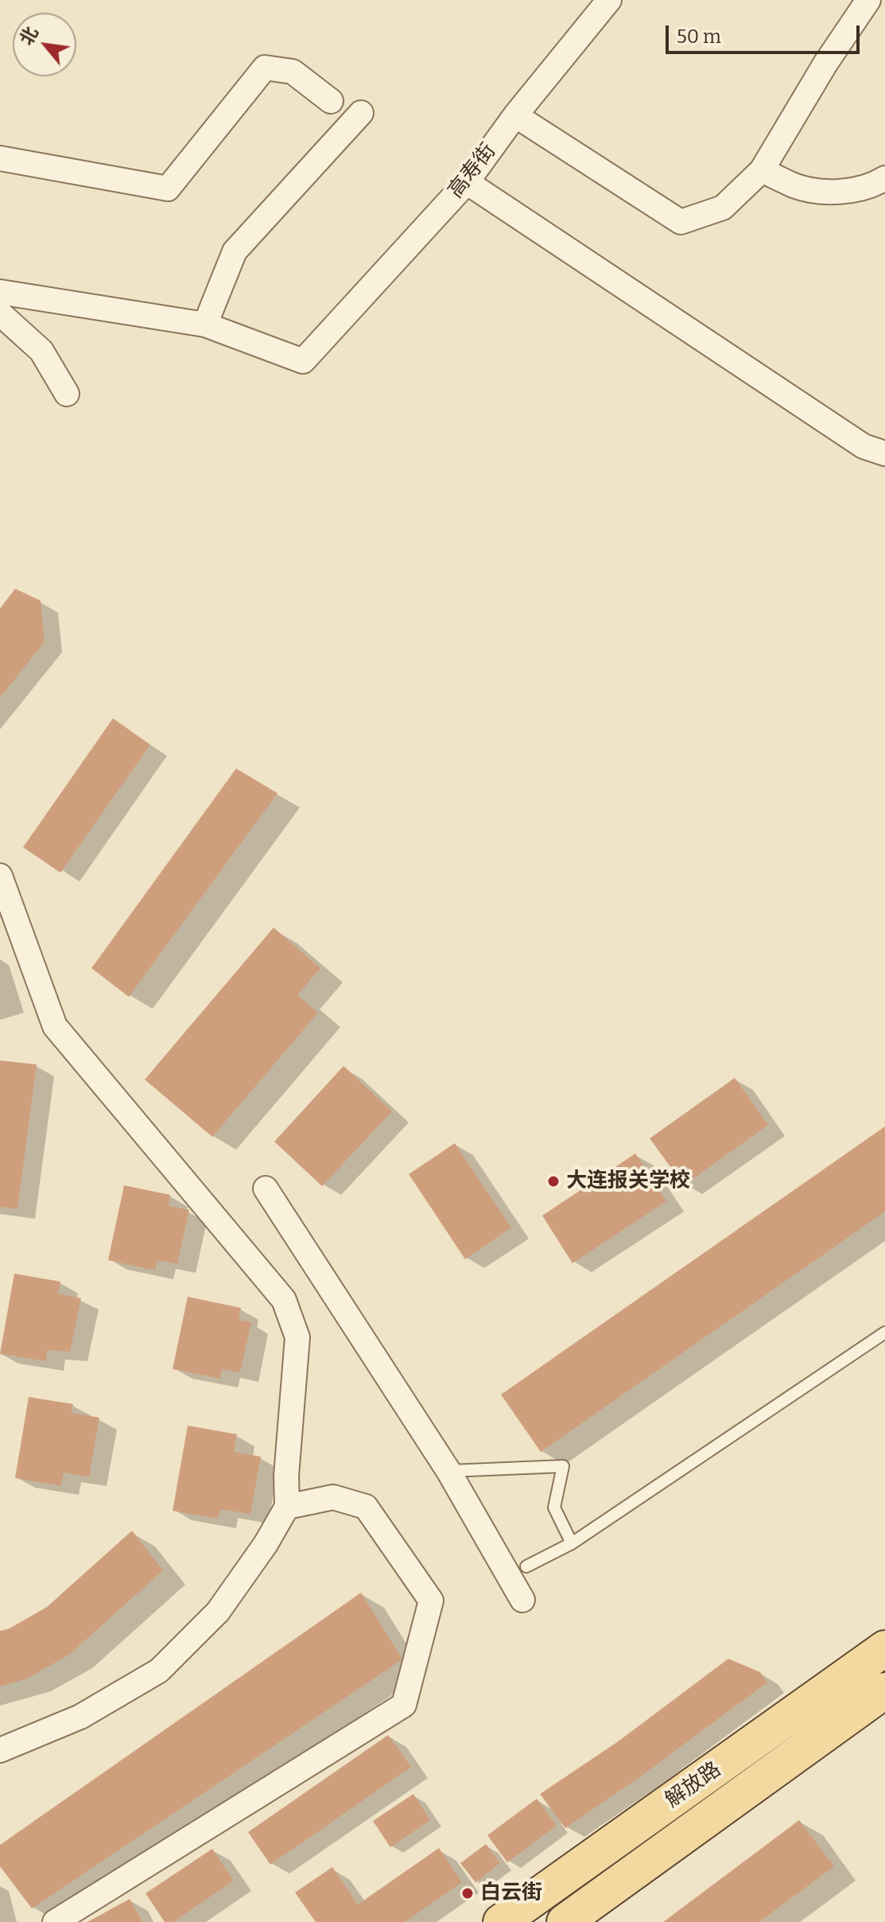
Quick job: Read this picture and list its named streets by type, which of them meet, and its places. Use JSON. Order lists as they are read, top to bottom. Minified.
{"streets":{"main road":["解放路"],"street":["高寿街"]},"places":["大连报关学校","白云街"],"scale_bar":"50 m","north":"top left"}
